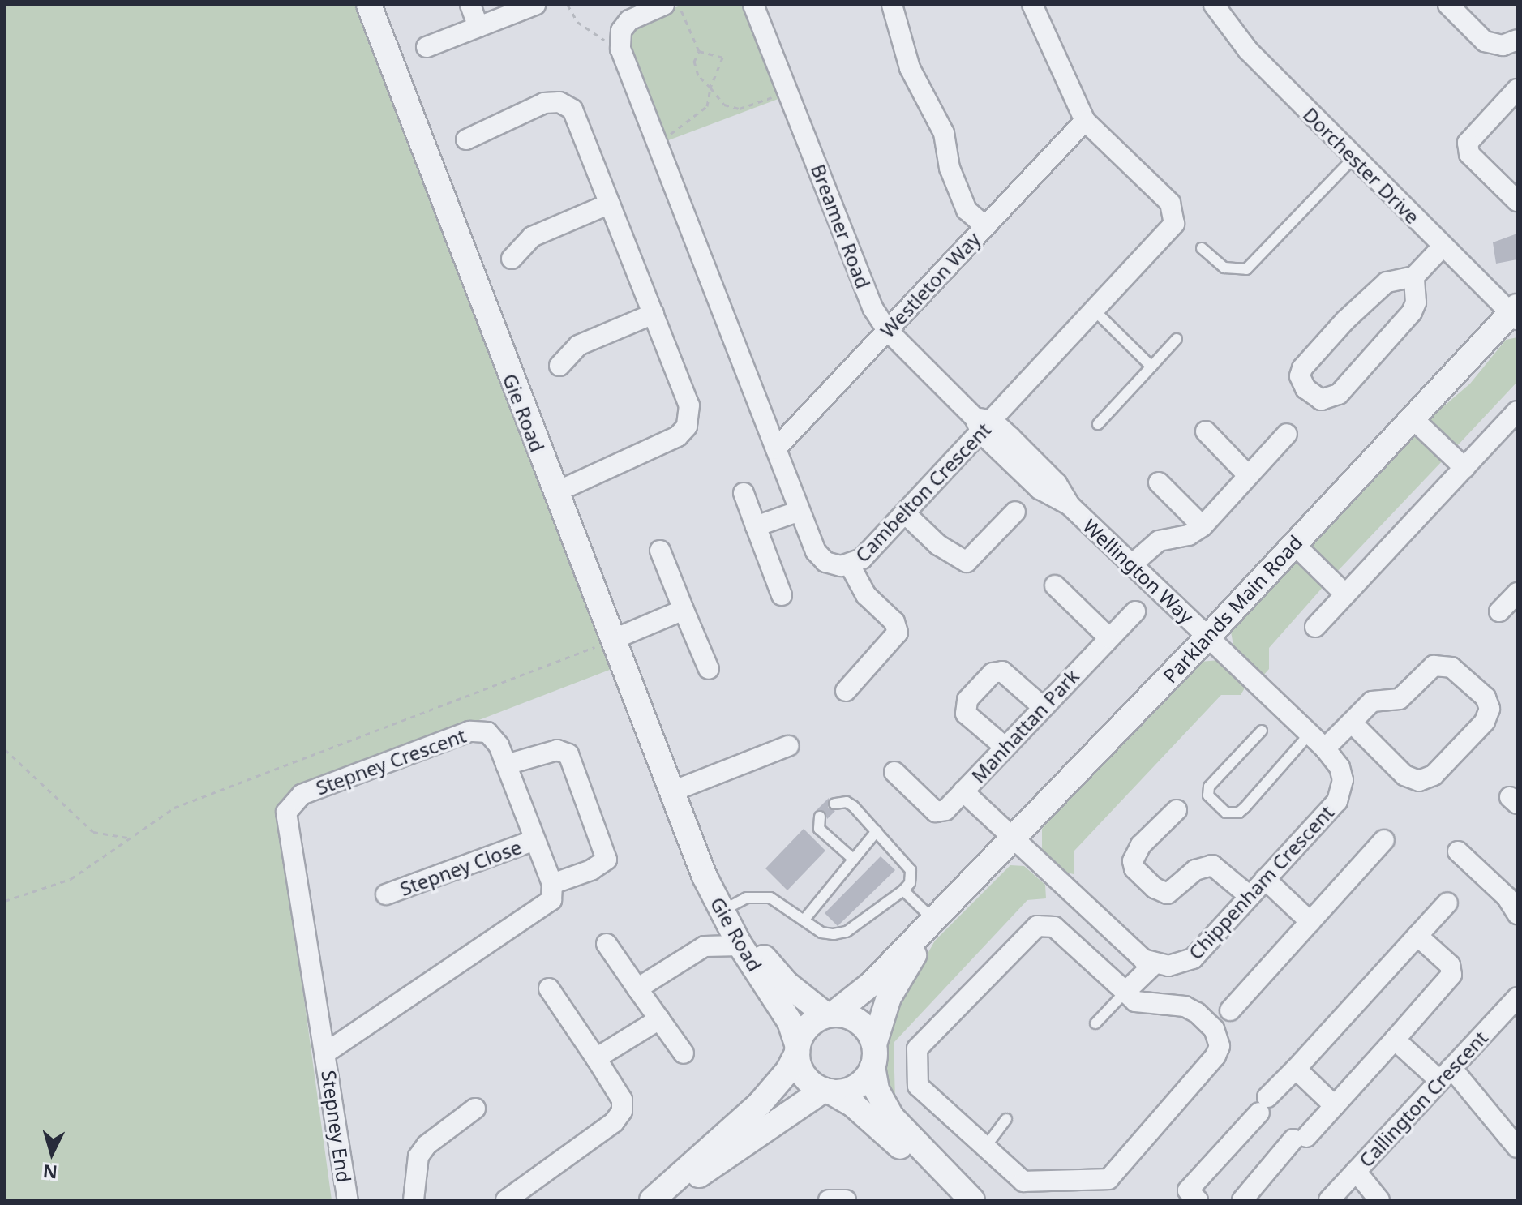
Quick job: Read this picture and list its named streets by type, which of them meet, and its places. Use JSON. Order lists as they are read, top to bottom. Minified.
{"streets":{"street":["Dorchester Drive","Breamer Road","Westleton Way","Gie Road","Cambelton Crescent","Wellington Way","Parklands Main Road","Manhattan Park","Stepney Crescent","Stepney Close","Chippenham Crescent","Callington Crescent","Stepney End"]},"crossings":[["Dorchester Drive","Parklands Main Road"],["Breamer Road","Westleton Way"],["Breamer Road","Cambelton Crescent"],["Breamer Road","Wellington Way"],["Westleton Way","Cambelton Crescent"],["Gie Road","Parklands Main Road"],["Cambelton Crescent","Wellington Way"],["Wellington Way","Parklands Main Road"],["Wellington Way","Chippenham Crescent"],["Parklands Main Road","Manhattan Park"],["Parklands Main Road","Chippenham Crescent"],["Stepney Crescent","Stepney Close"],["Stepney Crescent","Stepney End"]],"north":"bottom"}
